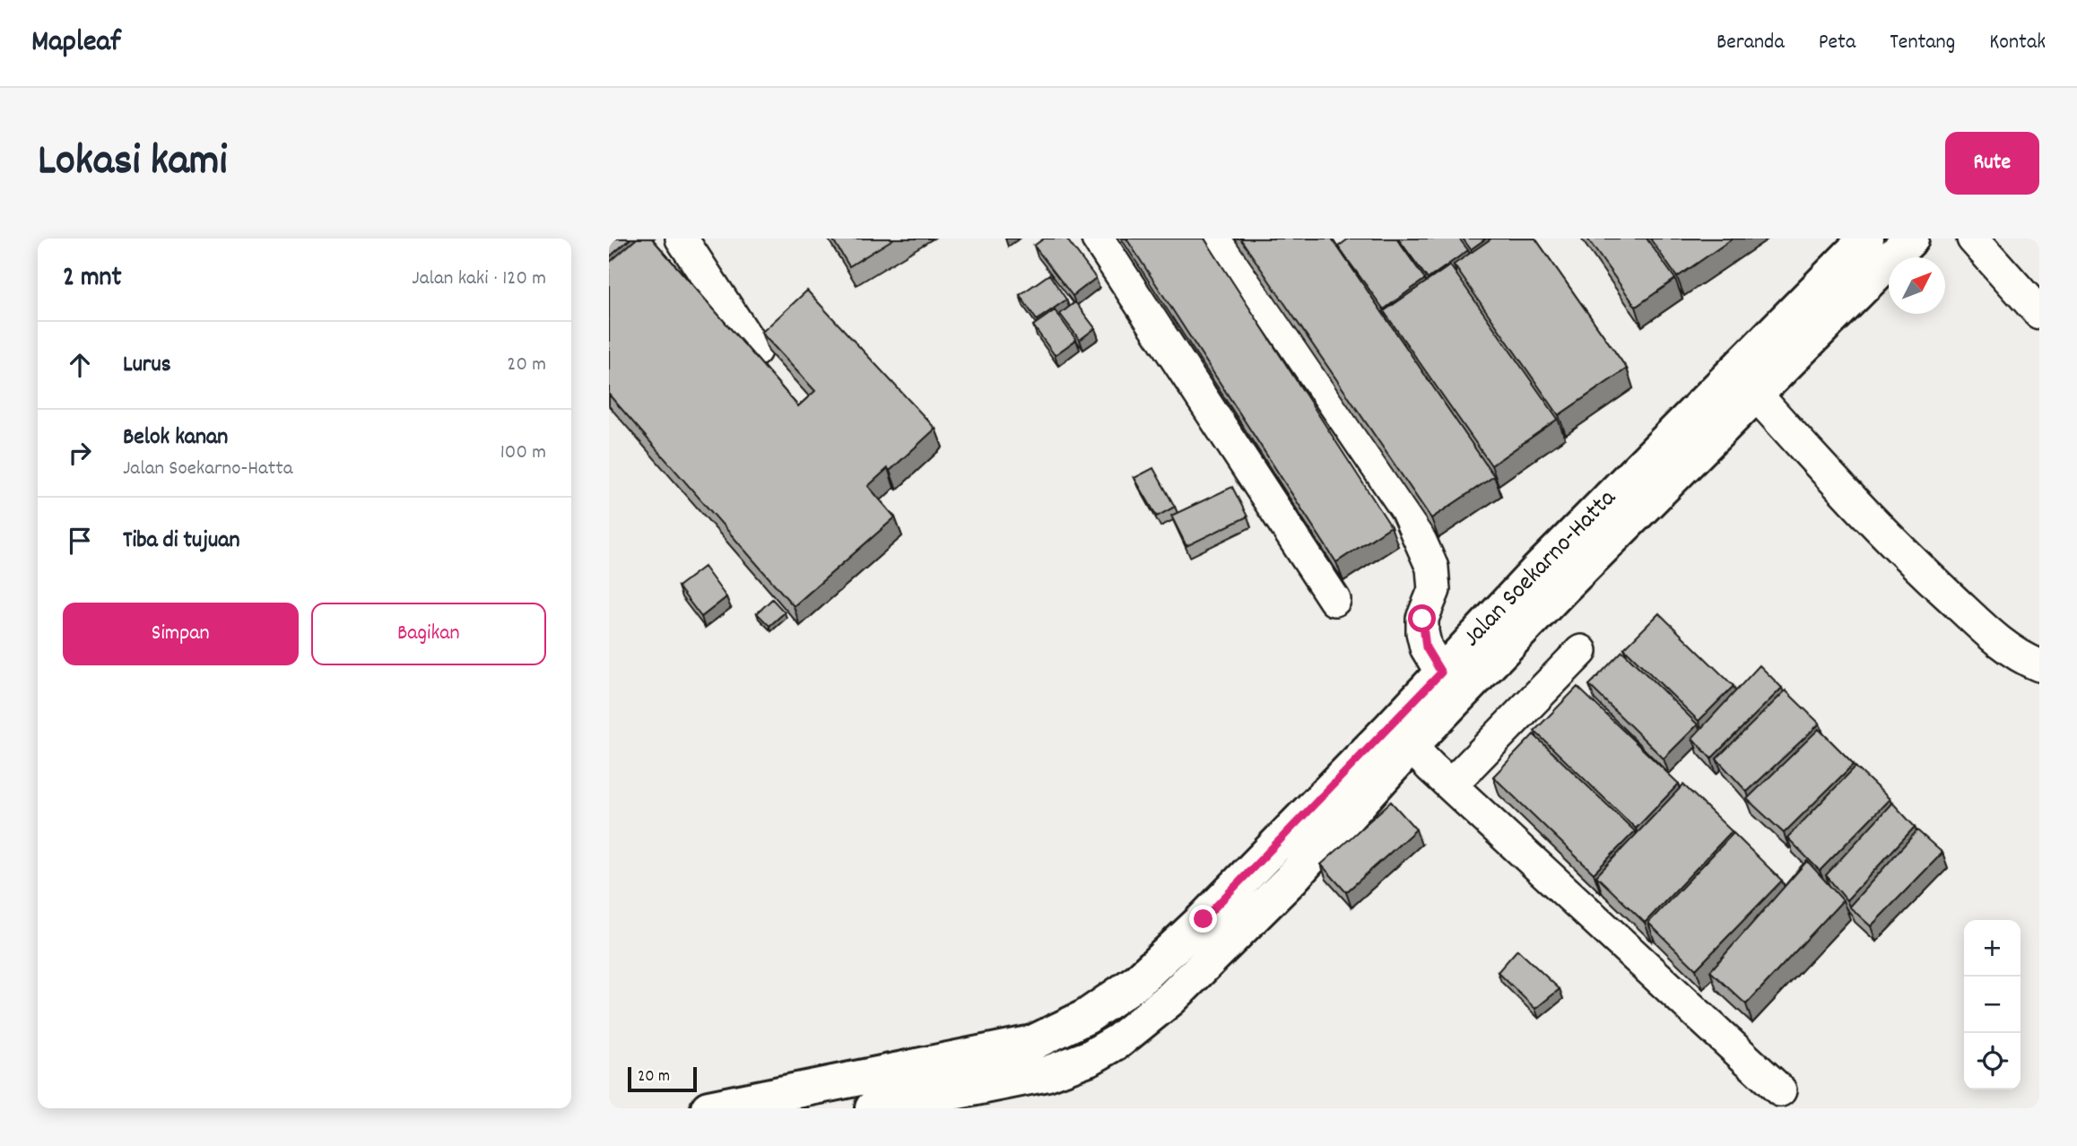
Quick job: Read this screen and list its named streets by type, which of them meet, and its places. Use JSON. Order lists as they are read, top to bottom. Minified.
{"streets":{"main road":["Jalan Soekarno-Hatta"]},"scale_bar":"20 m","north":"top right","page":{"header":"Mapleaf","nav":["Beranda","Peta","Tentang","Kontak"],"title":"Lokasi kami","buttons":["Rute",["Simpan","Bagikan"]],"heading":["2 mnt","Jalan kaki · 120 m"],"list":[["Lurus","20 m"],["Belok kanan","Jalan Soekarno-Hatta","100 m"],"Tiba di tujuan"],"map_buttons":["+","−"],"scale":"20 m"}}
